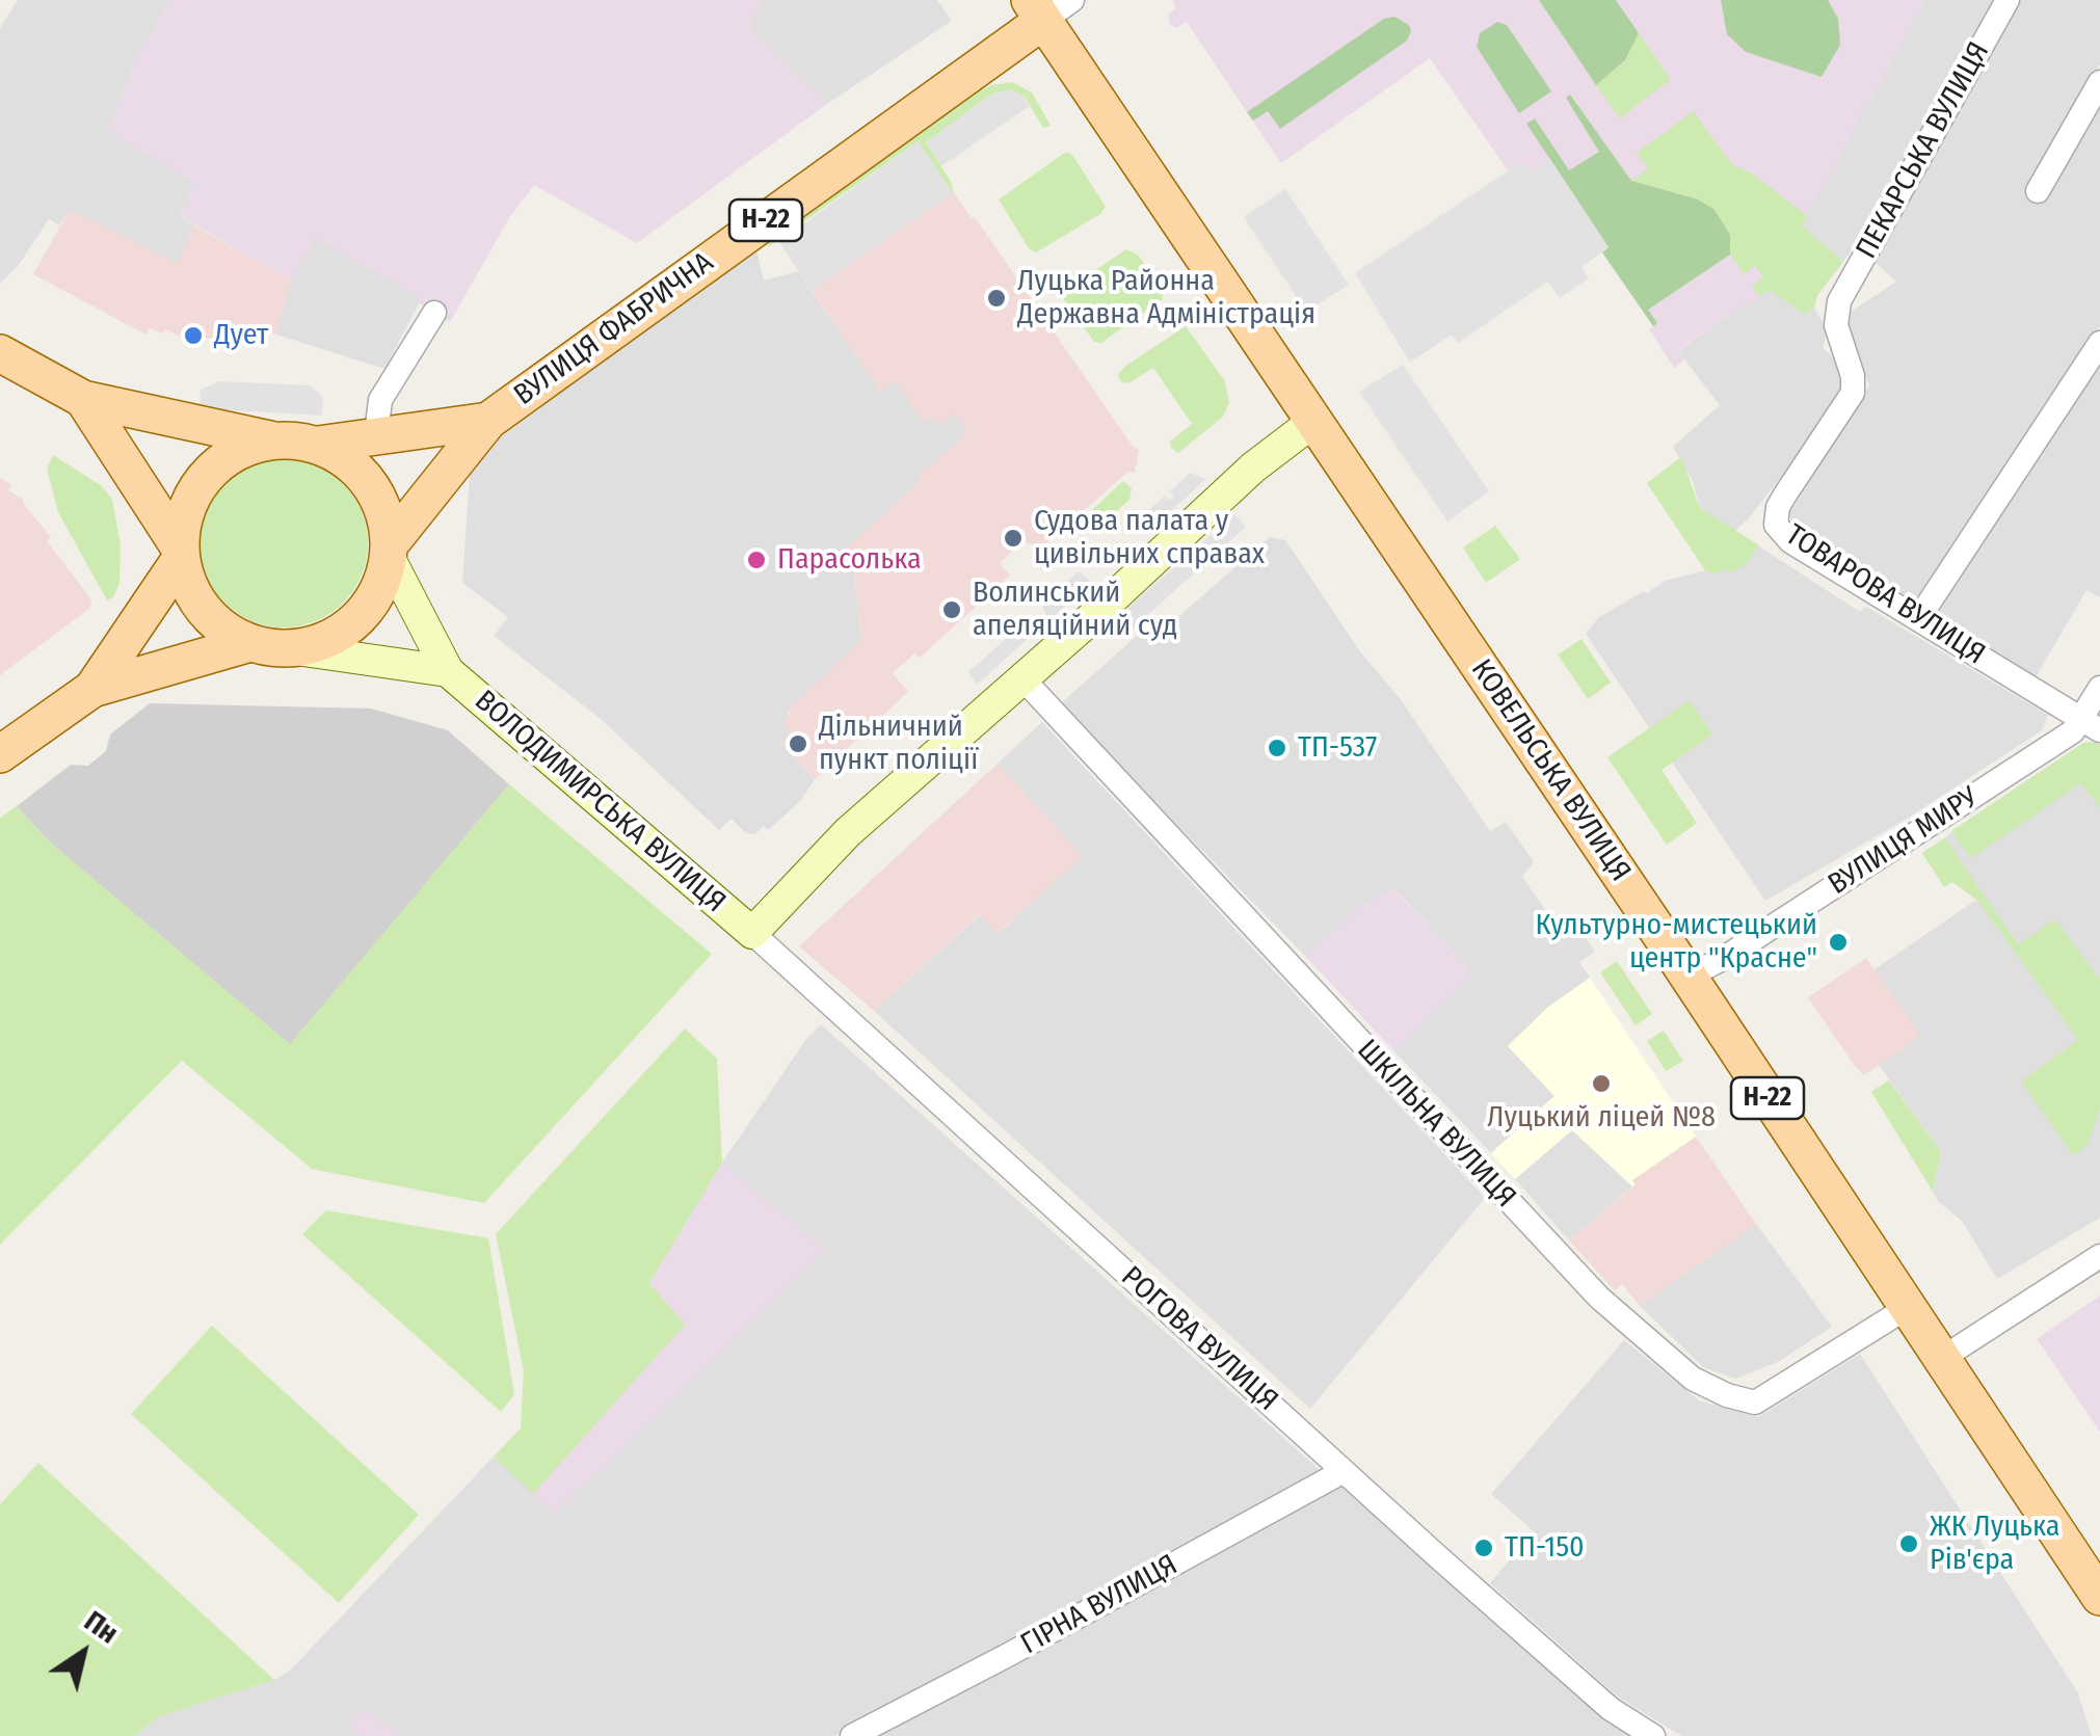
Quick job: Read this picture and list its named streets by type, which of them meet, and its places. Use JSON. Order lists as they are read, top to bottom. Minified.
{"streets":{"main road":["Н-22","ВУЛИЦЯ ФАБРИЧНА","КОВЕЛЬСЬКА ВУЛИЦЯ","ВОЛОДИМИРСЬКА ВУЛИЦЯ"],"street":["ПЕКАРСЬКА ВУЛИЦЯ","ТОВАРОВА ВУЛИЦЯ","ВУЛИЦЯ МИРУ","ШКІЛЬНА ВУЛИЦЯ","РОГОВА ВУЛИЦЯ","ГІРНА ВУЛИЦЯ"]},"crossings":[["ПЕКАРСЬКА ВУЛИЦЯ","ТОВАРОВА ВУЛИЦЯ"],["Н-22","ВУЛИЦЯ ФАБРИЧНА"],["Н-22","ВОЛОДИМИРСЬКА ВУЛИЦЯ"],["ВУЛИЦЯ ФАБРИЧНА","КОВЕЛЬСЬКА ВУЛИЦЯ"],["ВУЛИЦЯ ФАБРИЧНА","ВОЛОДИМИРСЬКА ВУЛИЦЯ"],["ТОВАРОВА ВУЛИЦЯ","ВУЛИЦЯ МИРУ"],["КОВЕЛЬСЬКА ВУЛИЦЯ","ВУЛИЦЯ МИРУ"],["КОВЕЛЬСЬКА ВУЛИЦЯ","ШКІЛЬНА ВУЛИЦЯ"],["ВОЛОДИМИРСЬКА ВУЛИЦЯ","РОГОВА ВУЛИЦЯ"],["РОГОВА ВУЛИЦЯ","ГІРНА ВУЛИЦЯ"]],"places":["Луцька Районна Державна Адміністрація","Дует","Судова палата у цивільних справах","Парасолька","Волинський апеляційний суд","Дільничний пункт поліції","ТП-537","Культурно-мистецький центр \"Красне\"","Луцький ліцей №8","ЖК Луцька Рів'єра","ТП-150"],"north":"top right"}
